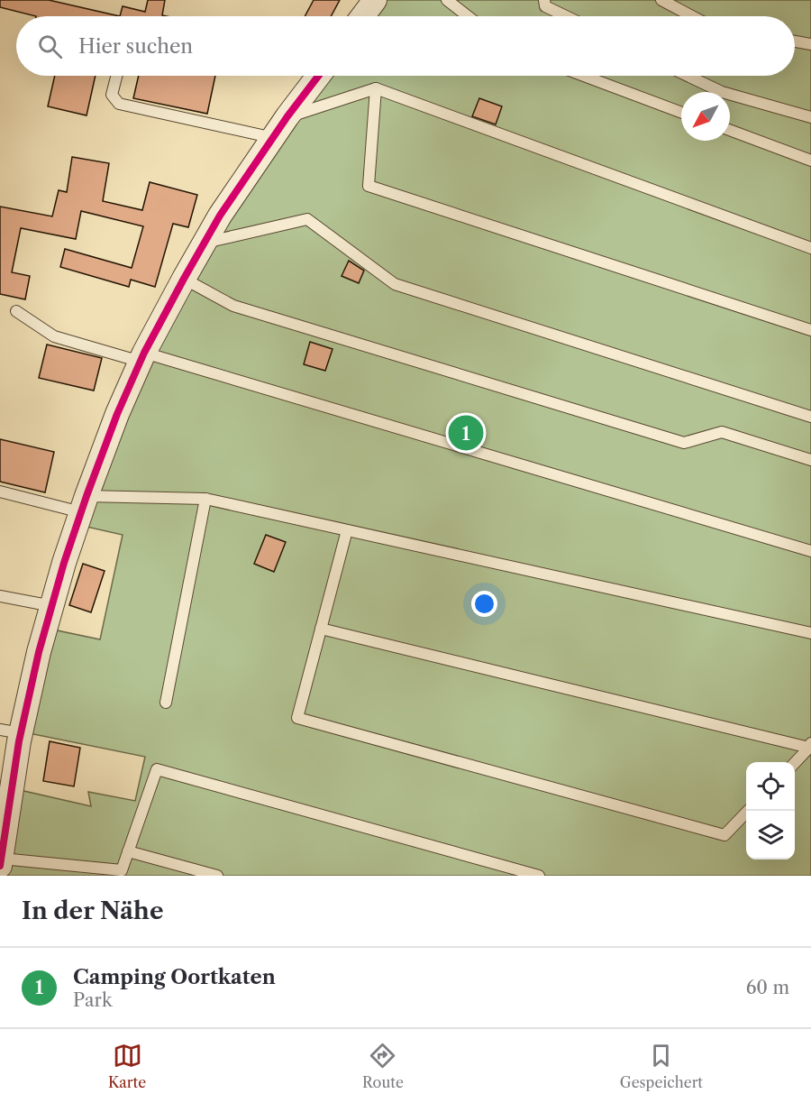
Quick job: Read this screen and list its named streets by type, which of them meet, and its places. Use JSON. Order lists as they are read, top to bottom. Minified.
{"north":"bottom left","page":{"search":"Hier suchen","pins":"1","heading":"In der Nähe","list":[{"mark":"1","name":"Camping Oortkaten","note":"Park","value":"60 m"}],"nav":["Karte","Route","Gespeichert"]}}
